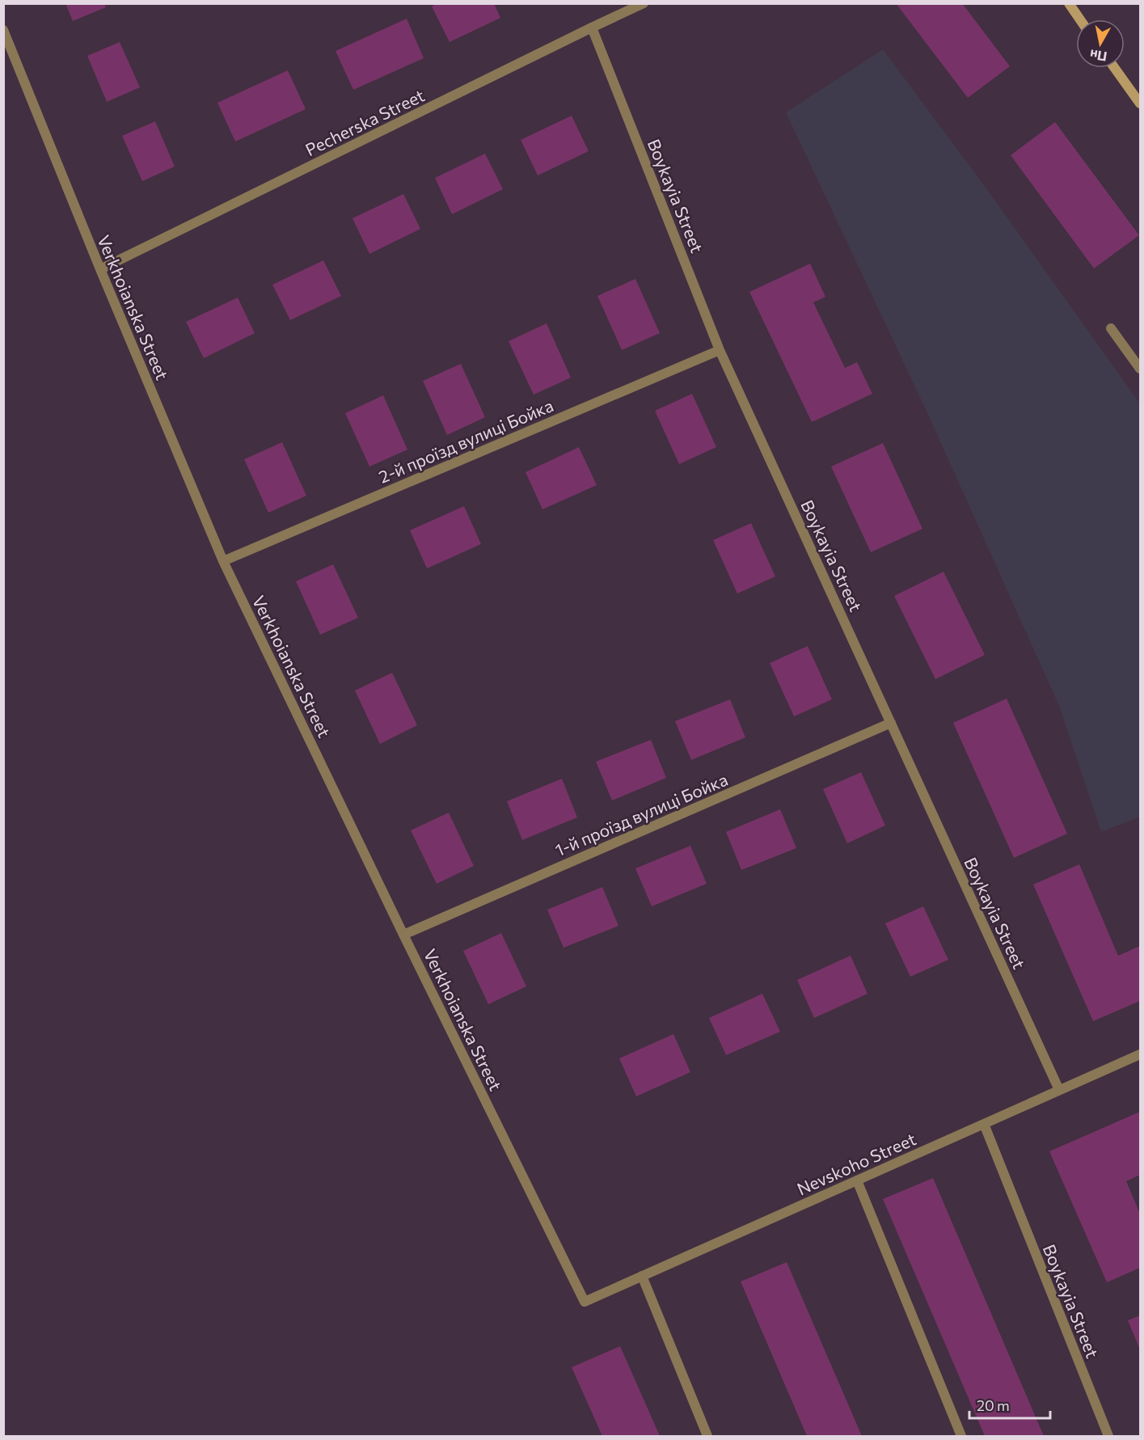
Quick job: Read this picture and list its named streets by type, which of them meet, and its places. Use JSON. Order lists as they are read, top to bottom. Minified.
{"streets":{"street":["Pecherska Street","Boykayia Street","Verkhoianska Street","2-й проїзд вулиці Бойка","1-й проїзд вулиці Бойка","Nevskoho Street"]},"crossings":[["Pecherska Street","Boykayia Street"],["Pecherska Street","Verkhoianska Street"],["Boykayia Street","2-й проїзд вулиці Бойка"],["Boykayia Street","1-й проїзд вулиці Бойка"],["Boykayia Street","Nevskoho Street"],["Verkhoianska Street","2-й проїзд вулиці Бойка"],["Verkhoianska Street","1-й проїзд вулиці Бойка"],["Verkhoianska Street","Nevskoho Street"]],"scale_bar":"20 m","north":"bottom"}
